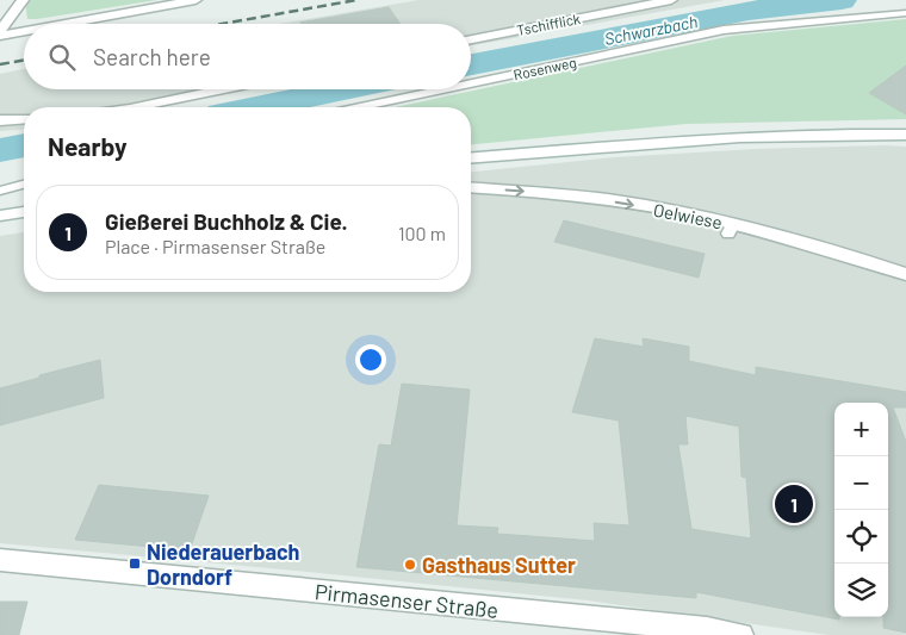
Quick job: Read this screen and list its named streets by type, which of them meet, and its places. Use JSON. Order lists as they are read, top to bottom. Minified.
{"streets":{"street":["Tschifflick","Oelwiese","Pirmasenser Straße"],"lane":["Rosenweg"]},"water":["Schwarzbach"],"places":{"transit":["Niederauerbach Dorndorf"],"other":["Gasthaus Sutter"]},"page":{"search":"Search here","heading":"Nearby","list":[{"mark":"1","name":"Gießerei Buchholz & Cie.","note":"Place · Pirmasenser Straße","value":"100 m"}],"map_buttons":["+","−"],"pins":"1"}}
